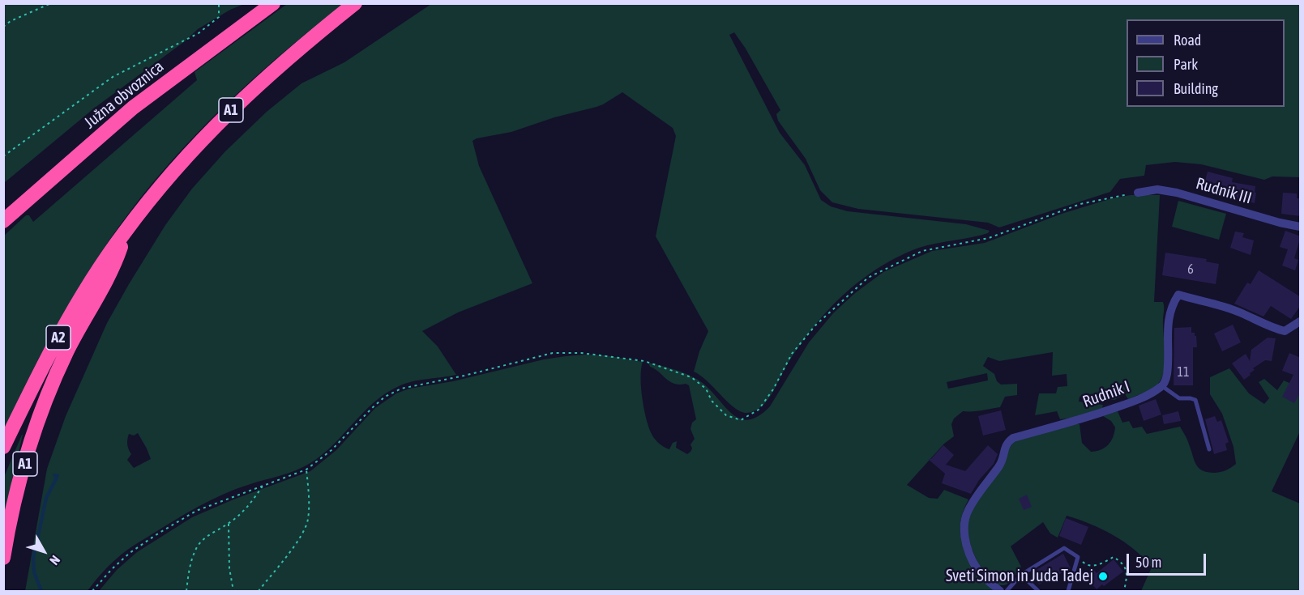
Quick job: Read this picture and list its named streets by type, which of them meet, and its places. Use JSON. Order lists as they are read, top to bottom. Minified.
{"streets":{"highway":["Južna obvoznica","A1","A2"],"street":["Rudnik III","Rudnik I"]},"crossings":[["A1","A2"]],"places":["Sveti Simon in Juda Tadej"],"house_numbers":["6","11"],"legend":["Road","Park","Building"],"scale_bar":"50 m","north":"bottom right"}
